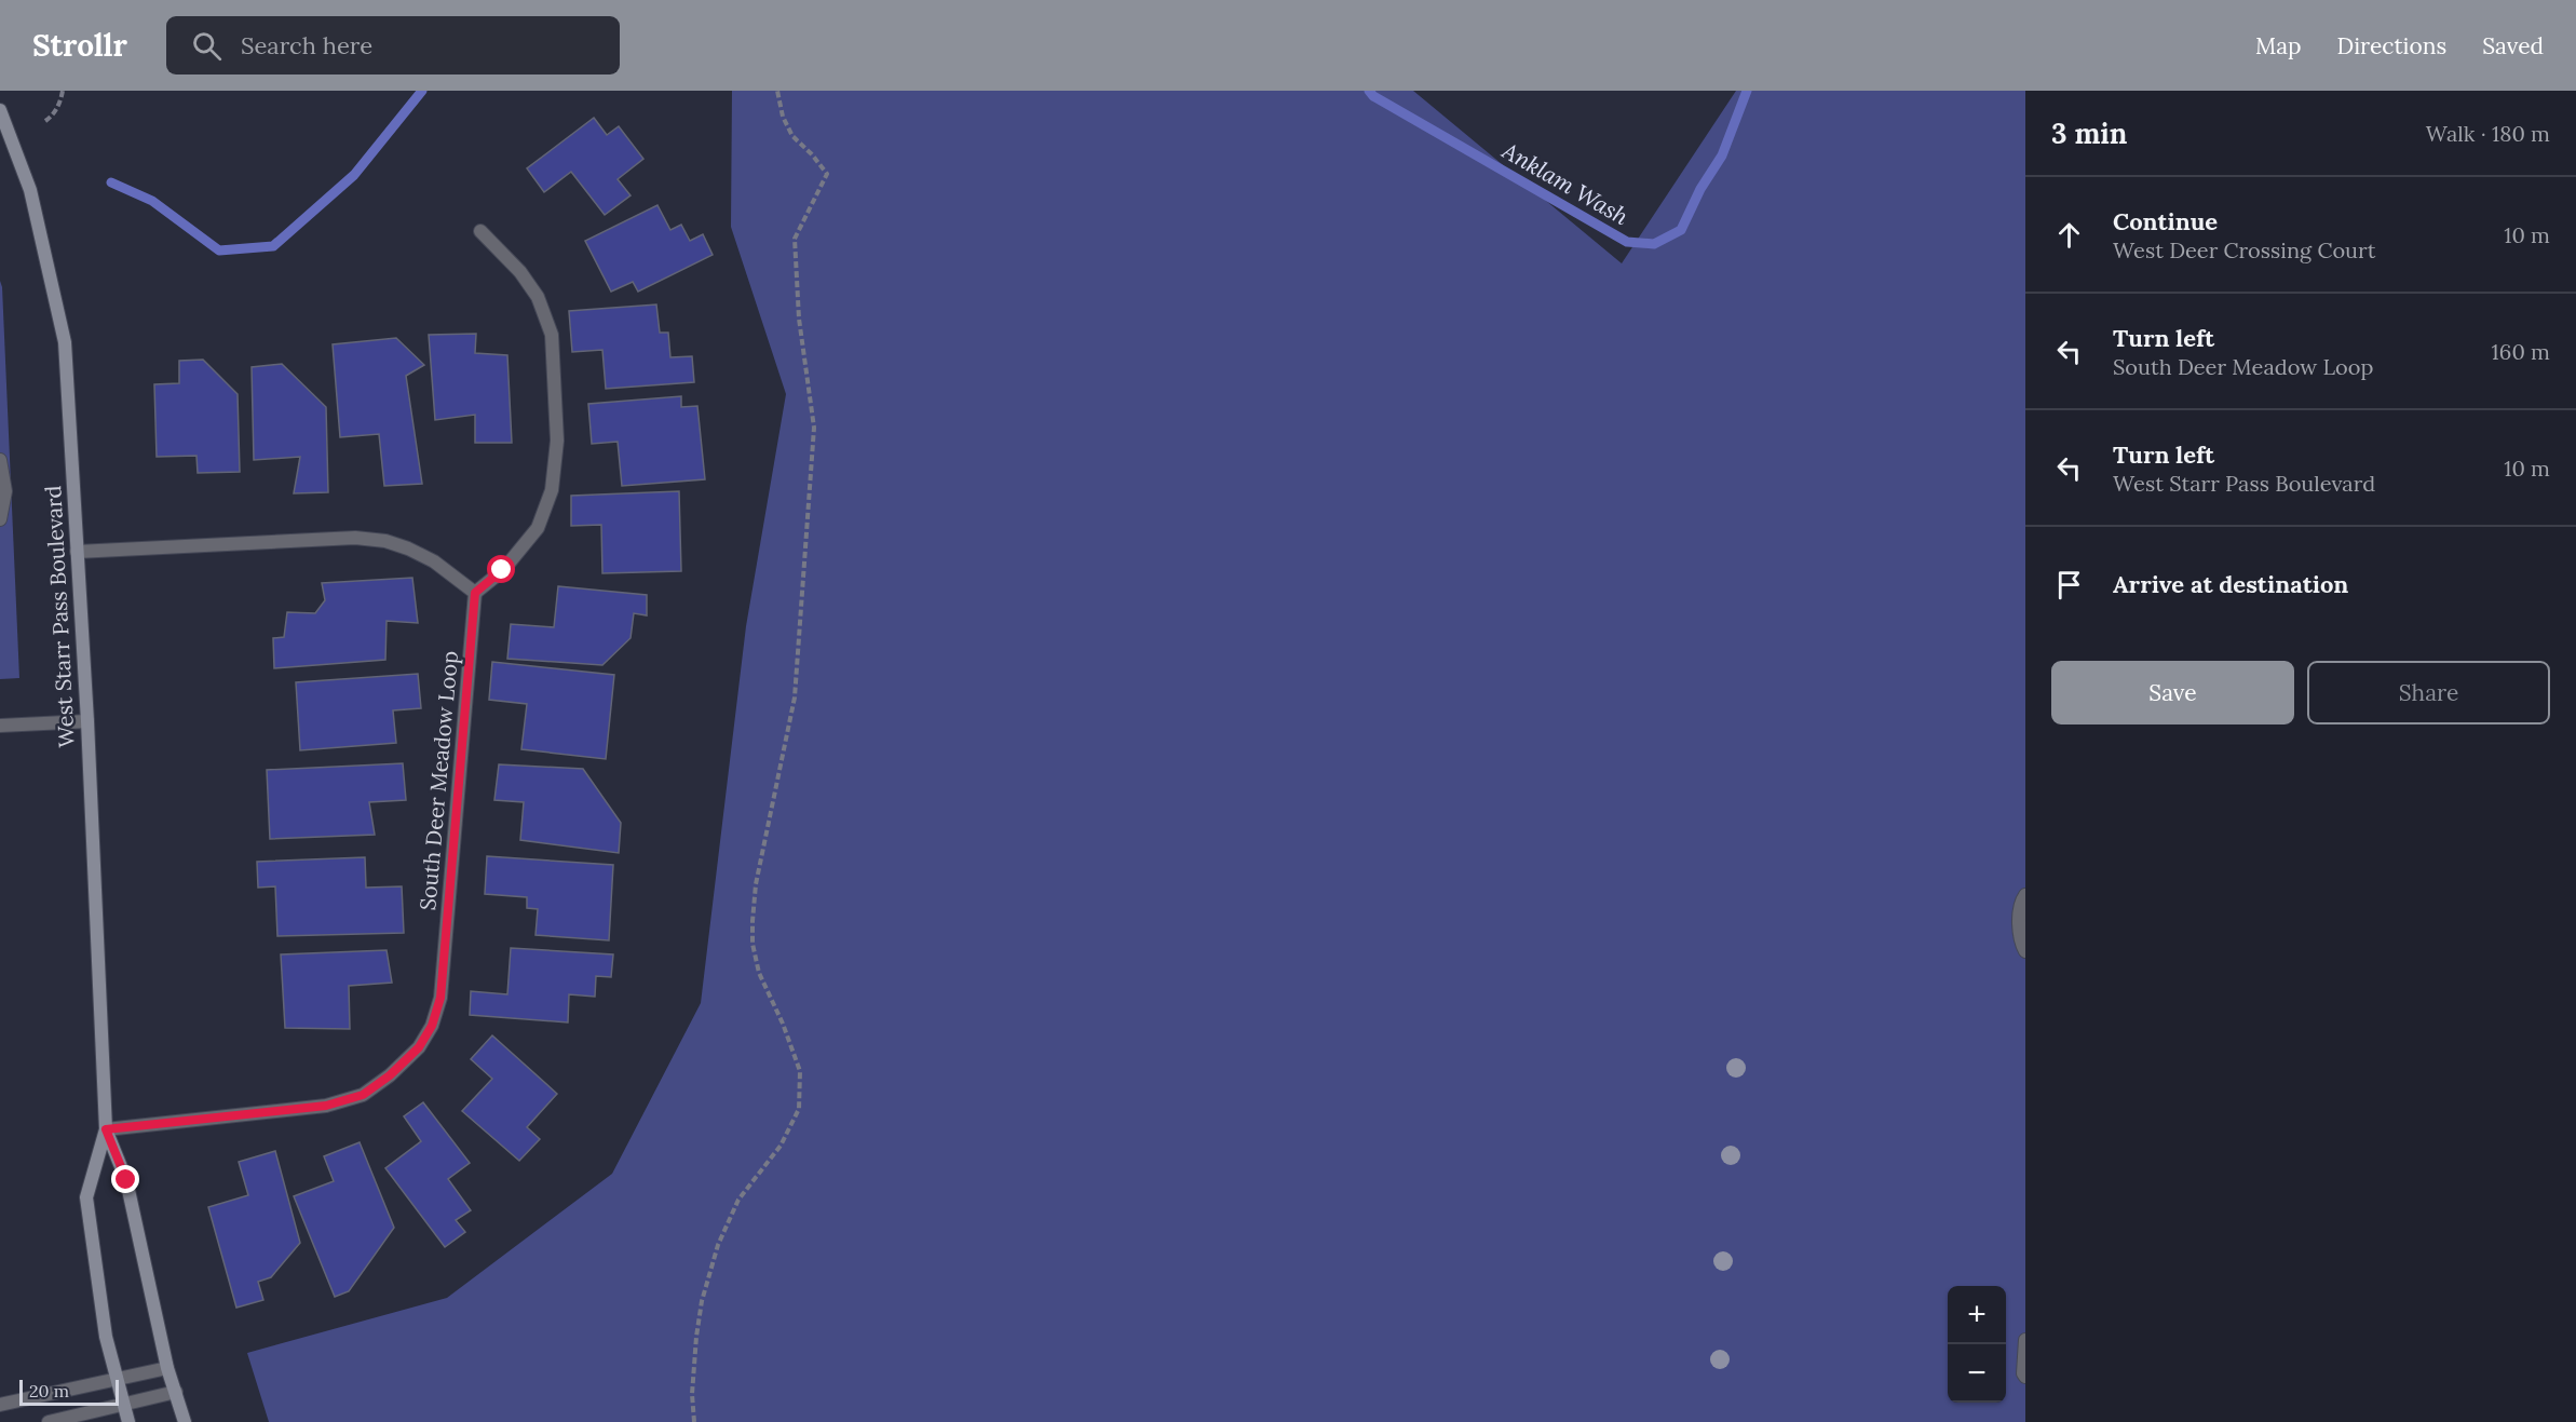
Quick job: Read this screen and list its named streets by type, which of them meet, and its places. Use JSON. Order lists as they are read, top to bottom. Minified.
{"streets":{"street":["West Starr Pass Boulevard","South Deer Meadow Loop"]},"crossings":[["West Starr Pass Boulevard","South Deer Meadow Loop"]],"water":["Anklam Wash"],"scale_bar":"20 m","page":{"header":"Strollr","search":"Search here","nav":["Map","Directions","Saved"],"heading":["3 min","Walk · 180 m"],"list":[["Continue","West Deer Crossing Court","10 m"],["Turn left","South Deer Meadow Loop","160 m"],["Turn left","West Starr Pass Boulevard","10 m"],"Arrive at destination"],"buttons":["Save","Share"],"map_buttons":["+","−"],"scale":"20 m"}}
